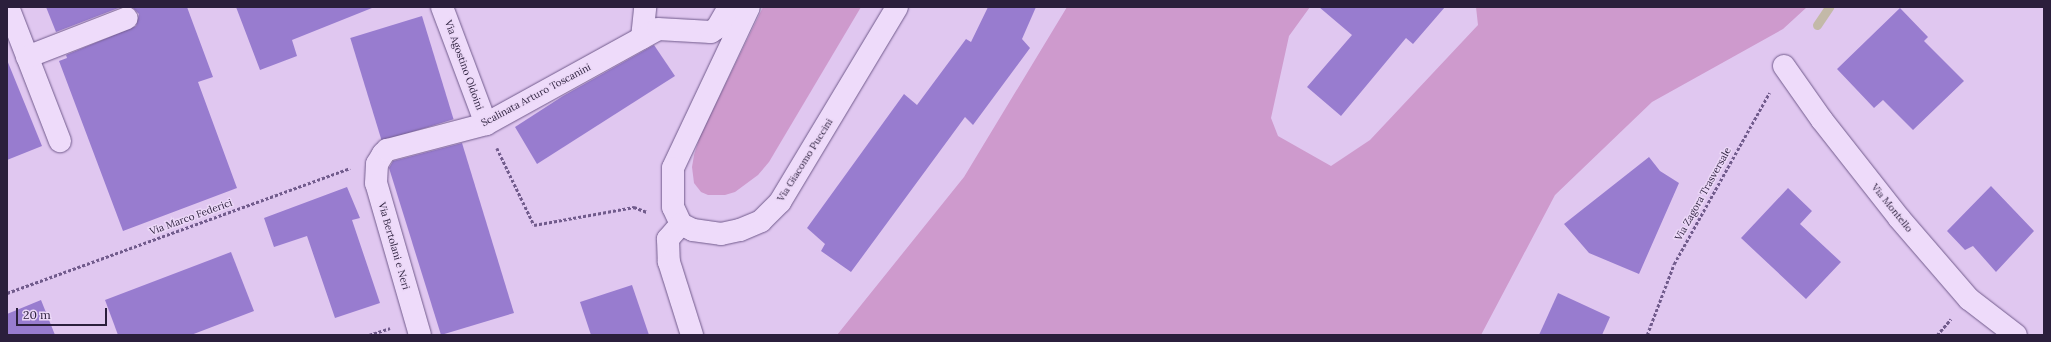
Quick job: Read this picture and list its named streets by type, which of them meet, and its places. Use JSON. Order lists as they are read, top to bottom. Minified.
{"streets":{"street":["Via Agostino Oldoini","Scalinata Arturo Toscanini","Via Giacomo Puccini","Via Montello","Via Bertolani e Neri"],"path":["Via Zagora Trasversale","Via Marco Federici"]},"crossings":[["Via Agostino Oldoini","Scalinata Arturo Toscanini"],["Scalinata Arturo Toscanini","Via Marco Federici"],["Scalinata Arturo Toscanini","Via Bertolani e Neri"],["Via Zagora Trasversale","Via Montello"],["Via Marco Federici","Via Bertolani e Neri"]],"scale_bar":"20 m"}
